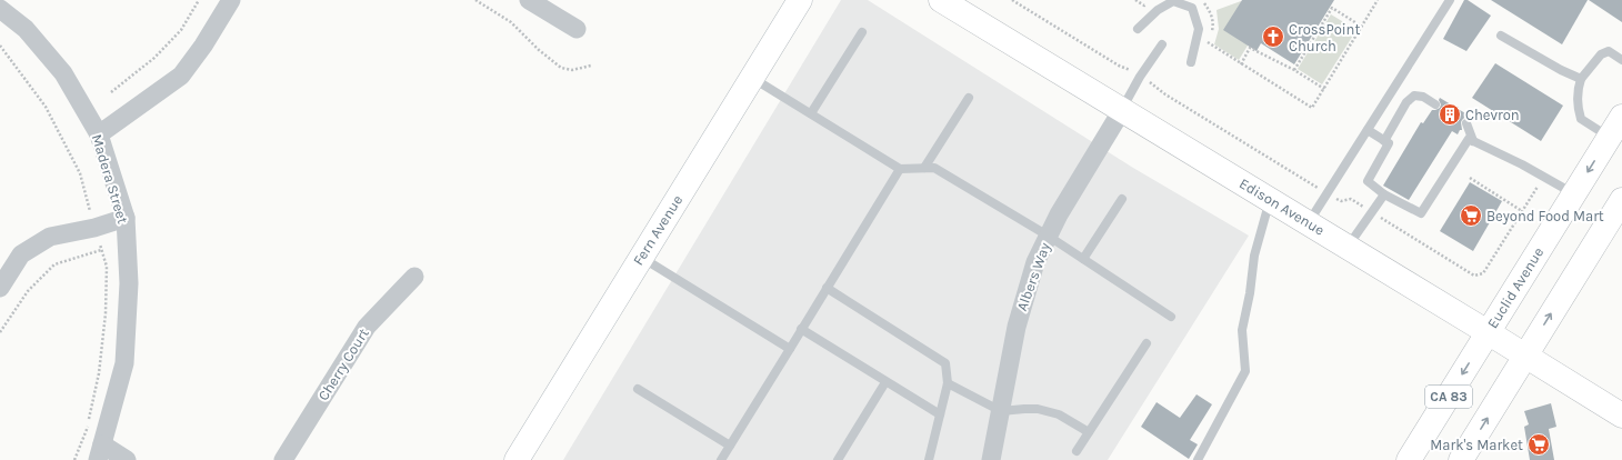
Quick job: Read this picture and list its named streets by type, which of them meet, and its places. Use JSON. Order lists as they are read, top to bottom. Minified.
{"streets":{"main road":["Edison Avenue","Fern Avenue","Euclid Avenue","CA 83"],"street":["Madera Street","Albers Way","Cherry Court"]},"crossings":[["Edison Avenue","Albers Way"],["Edison Avenue","Euclid Avenue"]],"places":{"church":["CrossPoint Church"],"building":["Chevron"],"supermarket":["Beyond Food Mart","Mark's Market"]}}
